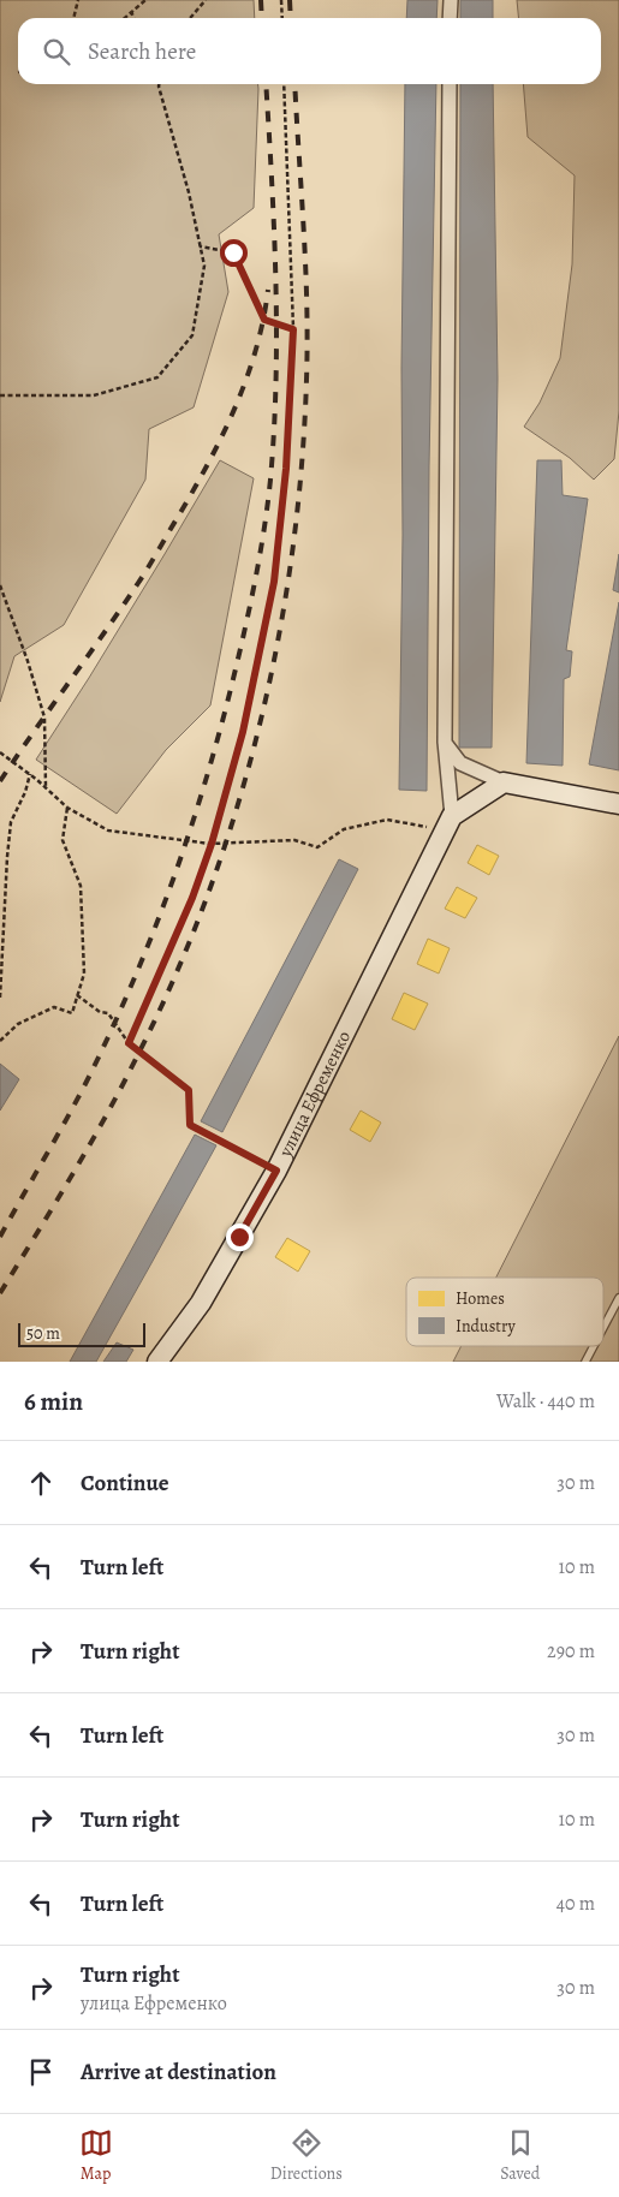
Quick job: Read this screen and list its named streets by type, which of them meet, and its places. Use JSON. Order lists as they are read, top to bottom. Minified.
{"streets":{"street":["улица Ефременко"]},"legend":["Homes","Industry"],"scale_bar":"50 m","page":{"search":"Search here","scale":"50 m","heading":["6 min","Walk · 440 m"],"list":[["Continue","30 m"],["Turn left","10 m"],["Turn right","290 m"],["Turn left","30 m"],["Turn right","10 m"],["Turn left","40 m"],["Turn right","улица Ефременко","30 m"],"Arrive at destination"],"nav":["Map","Directions","Saved"]}}
